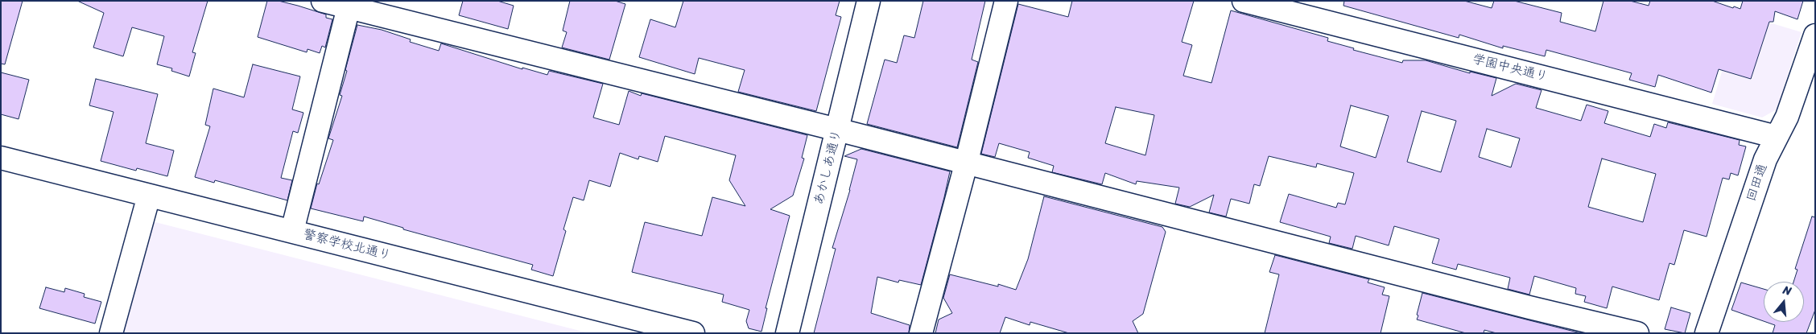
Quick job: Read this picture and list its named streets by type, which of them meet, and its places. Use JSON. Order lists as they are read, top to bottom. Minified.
{"streets":{"street":["学園中央通り","あかしあ通り","回田通","警察学校北通り"]},"crossings":[["学園中央通り","回田通"]],"north":"top"}
